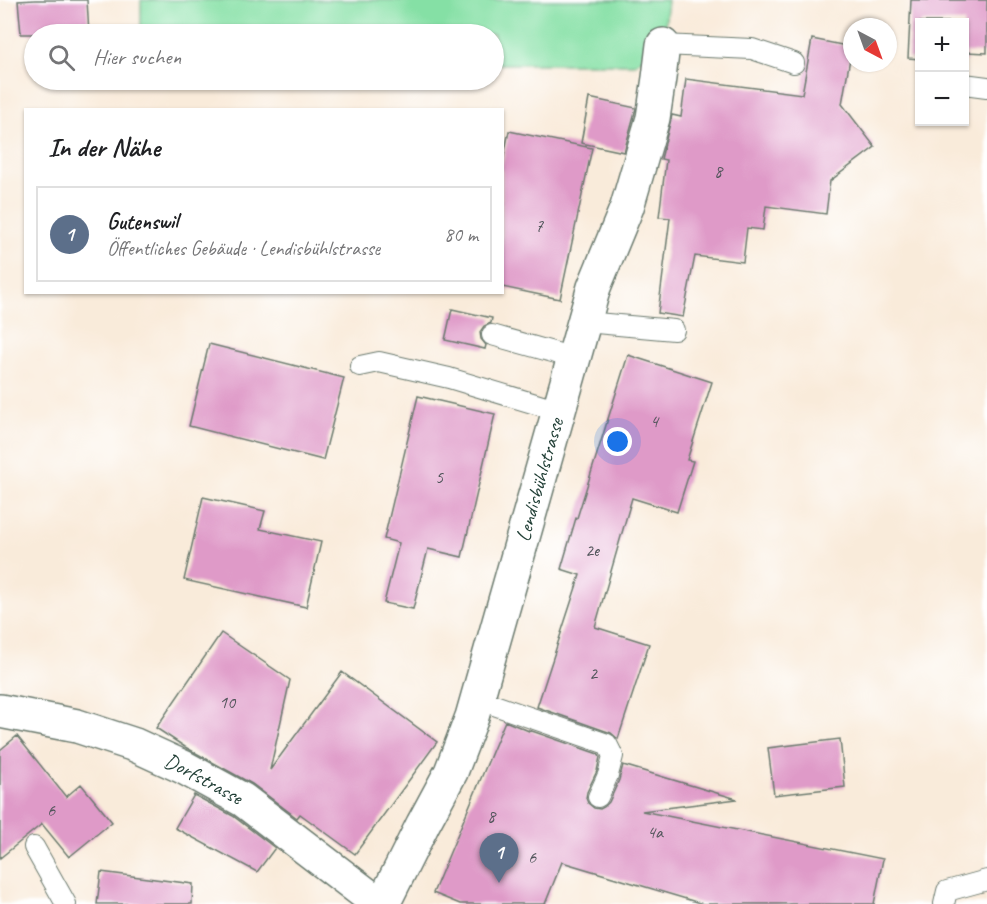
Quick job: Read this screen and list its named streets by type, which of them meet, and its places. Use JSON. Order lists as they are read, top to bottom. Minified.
{"streets":{"street":["Lendisbühlstrasse","Dorfstrasse"]},"crossings":[["Lendisbühlstrasse","Dorfstrasse"]],"house_numbers":["8","7","4","5","2e","2","10","6","8","4a","6"],"north":"bottom right","page":{"map_buttons":["+","−"],"search":"Hier suchen","heading":"In der Nähe","list":[{"mark":"1","name":"Gutenswil","note":"Öffentliches Gebäude · Lendisbühlstrasse","value":"80 m"}],"pins":"1"}}
